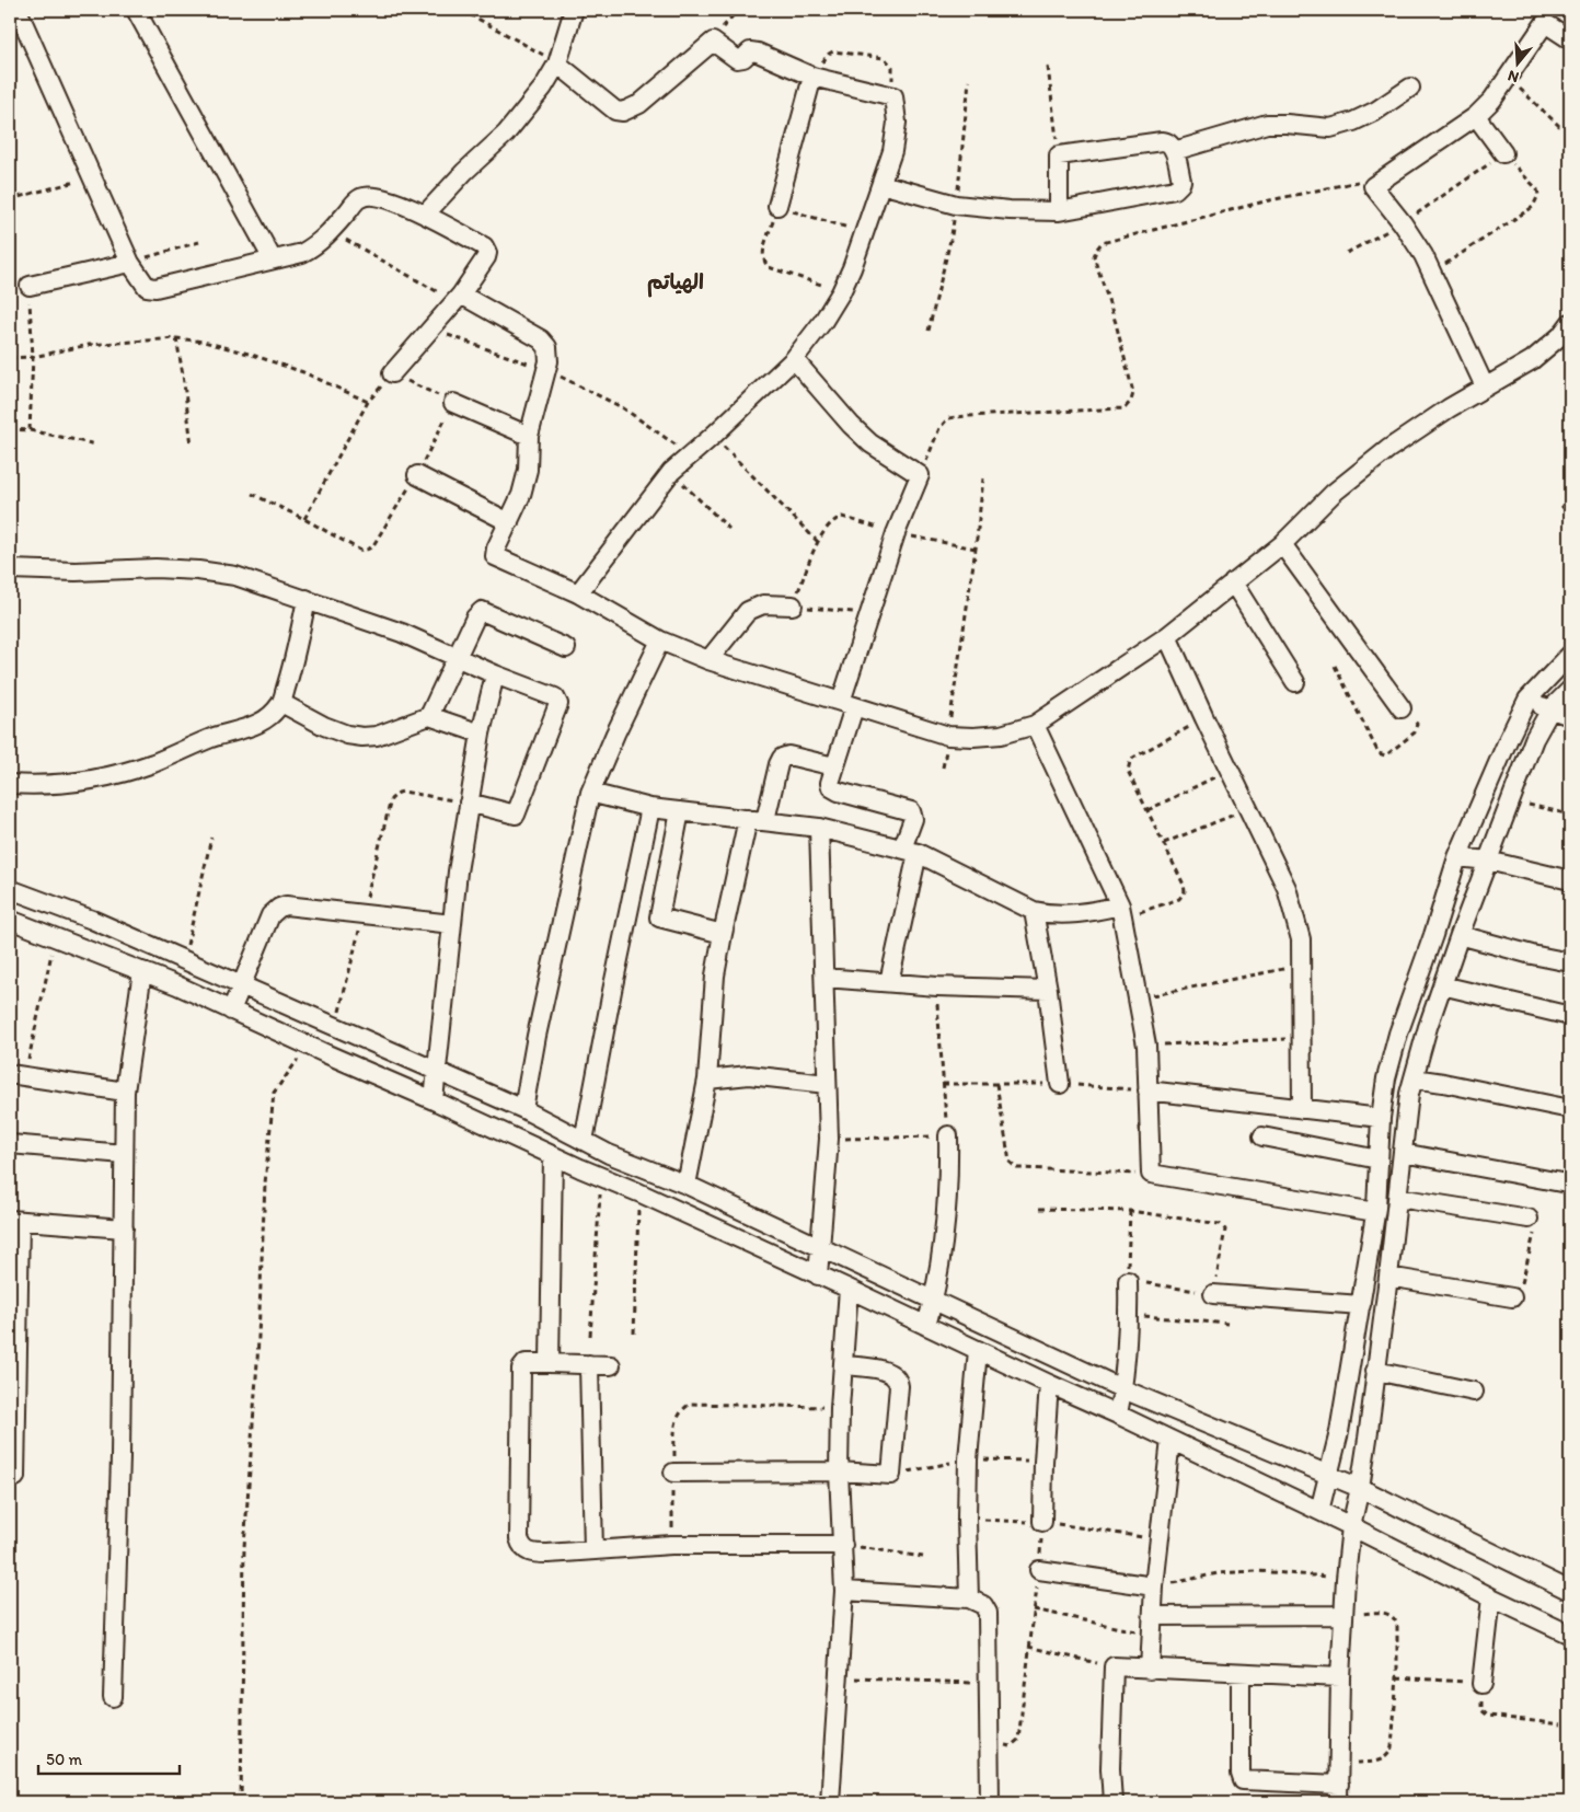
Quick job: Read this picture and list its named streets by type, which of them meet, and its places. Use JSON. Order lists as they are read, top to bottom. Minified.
{"districts":["الهياتم"],"scale_bar":"50 m","north":"bottom"}
